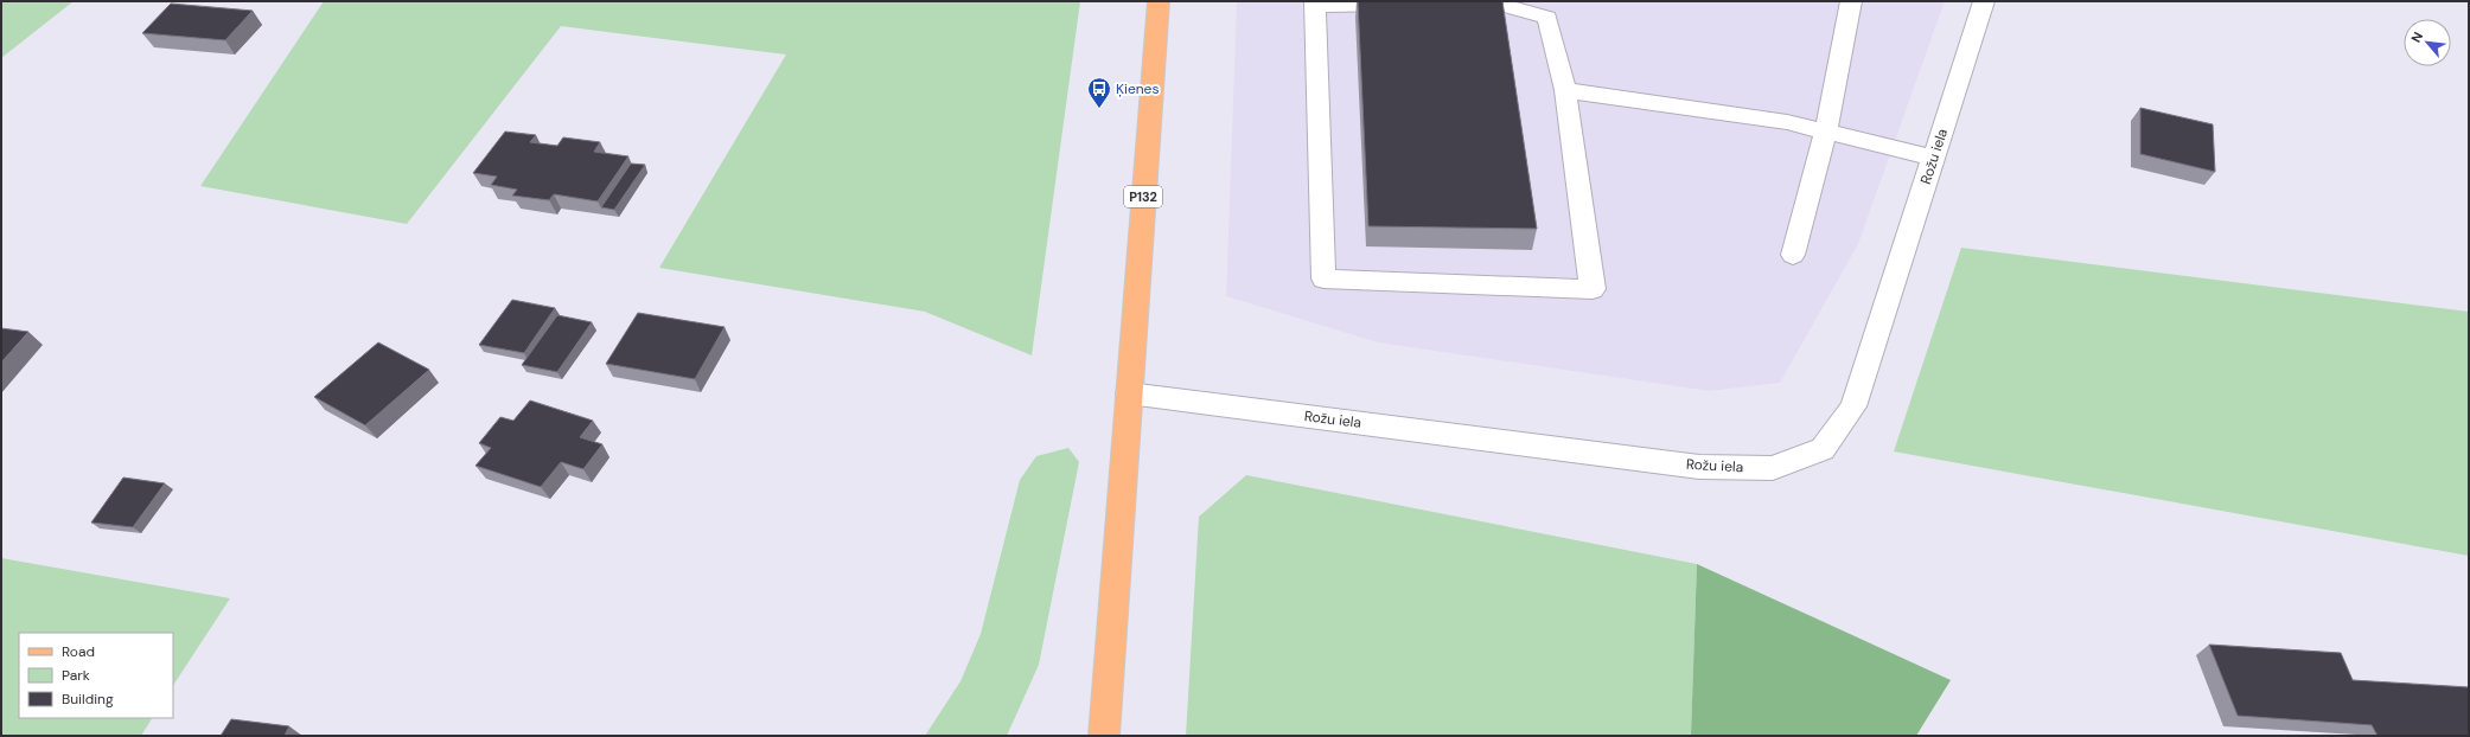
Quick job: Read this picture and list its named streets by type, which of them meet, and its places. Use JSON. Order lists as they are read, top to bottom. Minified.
{"streets":{"main road":["P132"],"street":["Rožu iela"]},"crossings":[["Rožu iela","P132"]],"places":{"bus stop":["Ķienes"]},"legend":["Road","Park","Building"],"north":"top left"}
